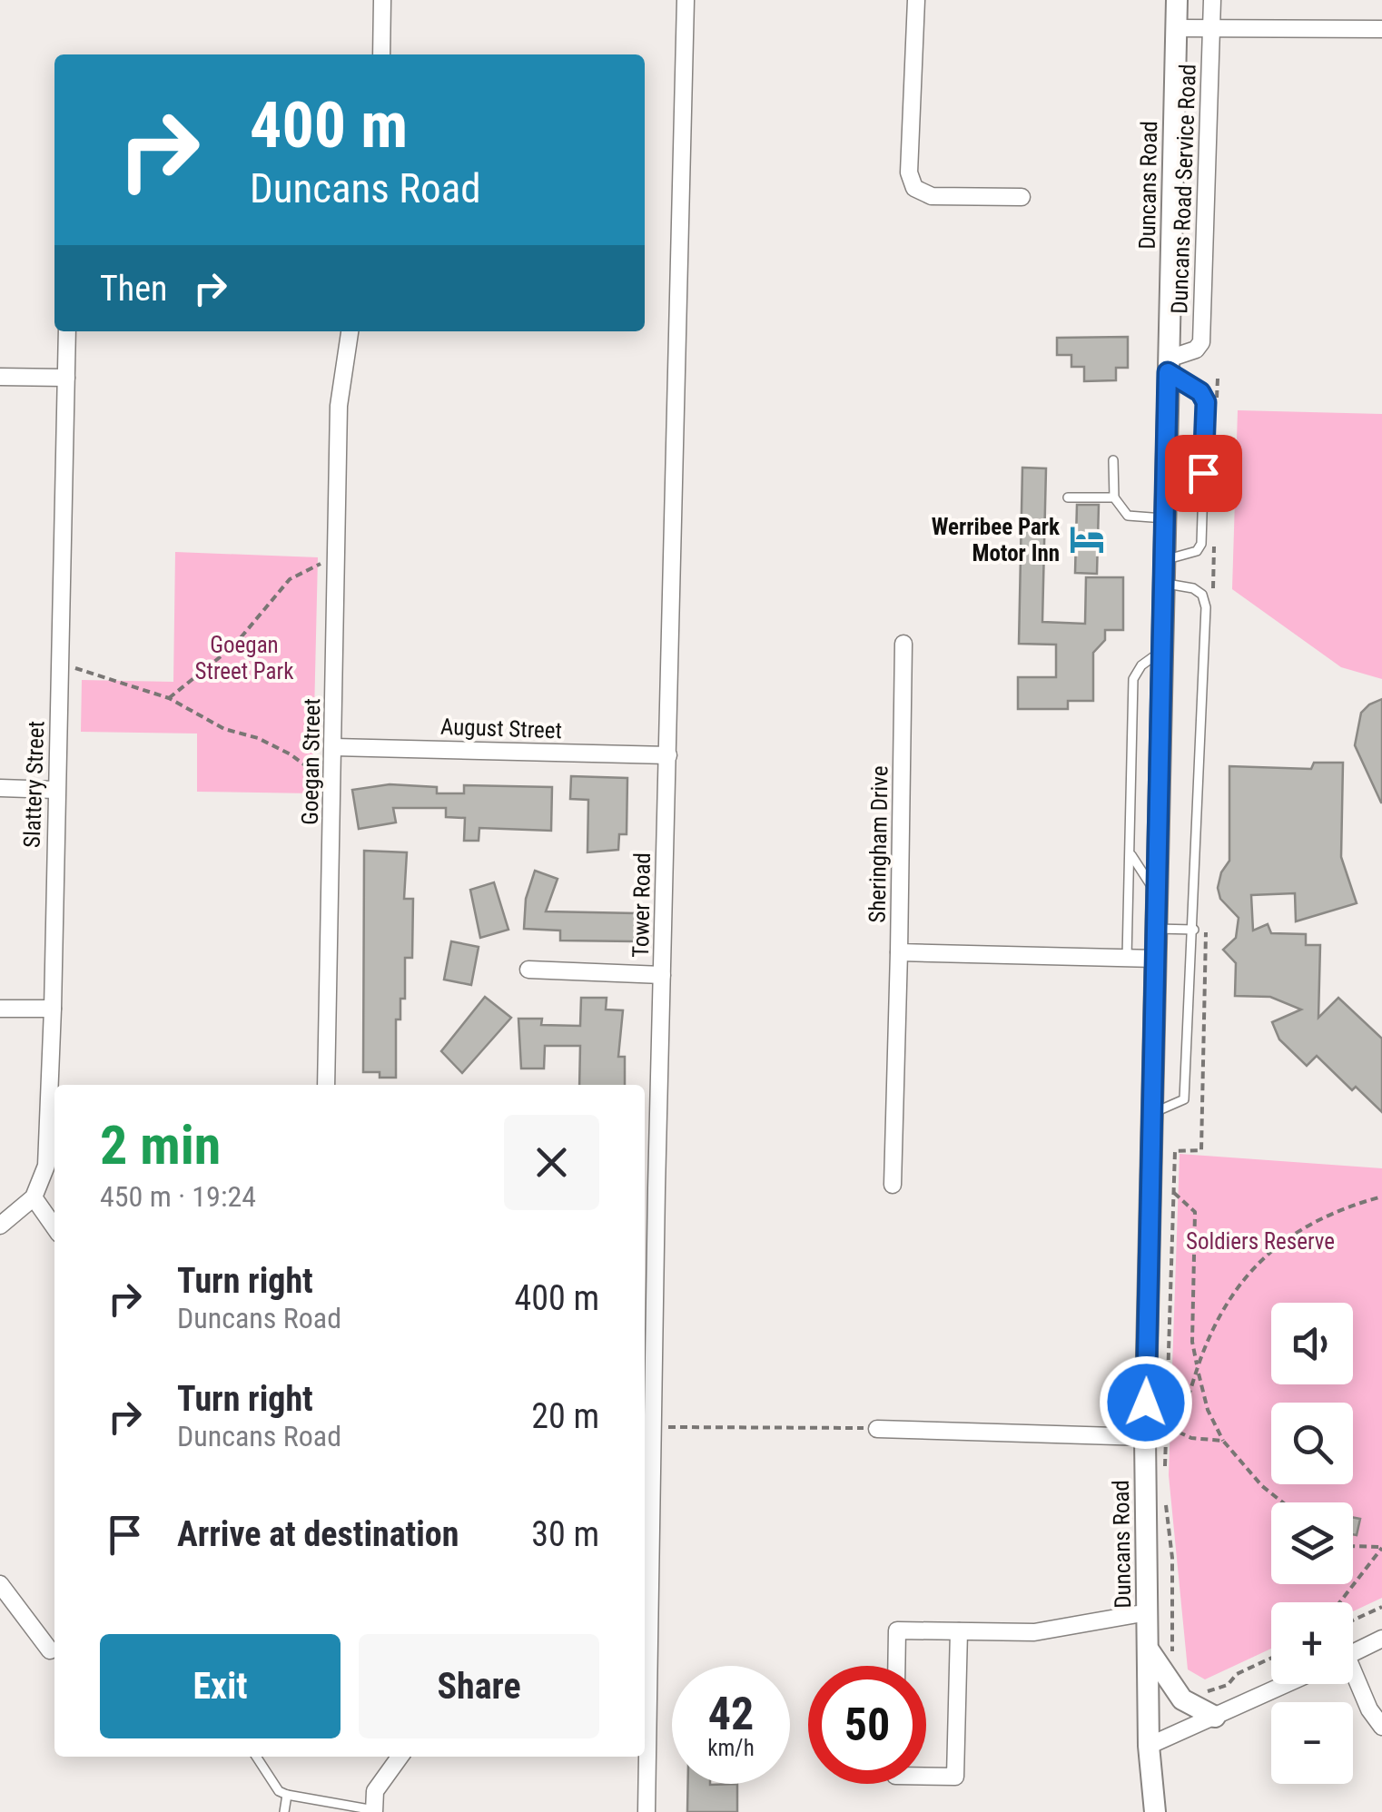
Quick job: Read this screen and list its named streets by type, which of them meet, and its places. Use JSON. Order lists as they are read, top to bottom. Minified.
{"streets":{"main road":["Duncans Road"],"street":["Duncans Road Service Road","August Street","Goegan Street","Slattery Street","Sheringham Drive","Tower Road"]},"crossings":[["Duncans Road","Duncans Road Service Road"],["Duncans Road","Sheringham Drive"],["August Street","Goegan Street"],["August Street","Tower Road"]],"parks":["Goegan Street Park","Soldiers Reserve"],"places":{"hotel":["Werribee Park Motor Inn"]},"page":{"turn":["400 m","Duncans Road"],"then":"Then","heading":["2 min","450 m · 19:24"],"list":[{"name":"Turn right","note":"Duncans Road","value":"400 m"},{"name":"Turn right","note":"Duncans Road","value":"20 m"},{"name":"Arrive at destination","value":"30 m"}],"map_buttons":["+","−"],"buttons":["Exit","Share"],"speed":"42 km/h","limit":"50"}}
